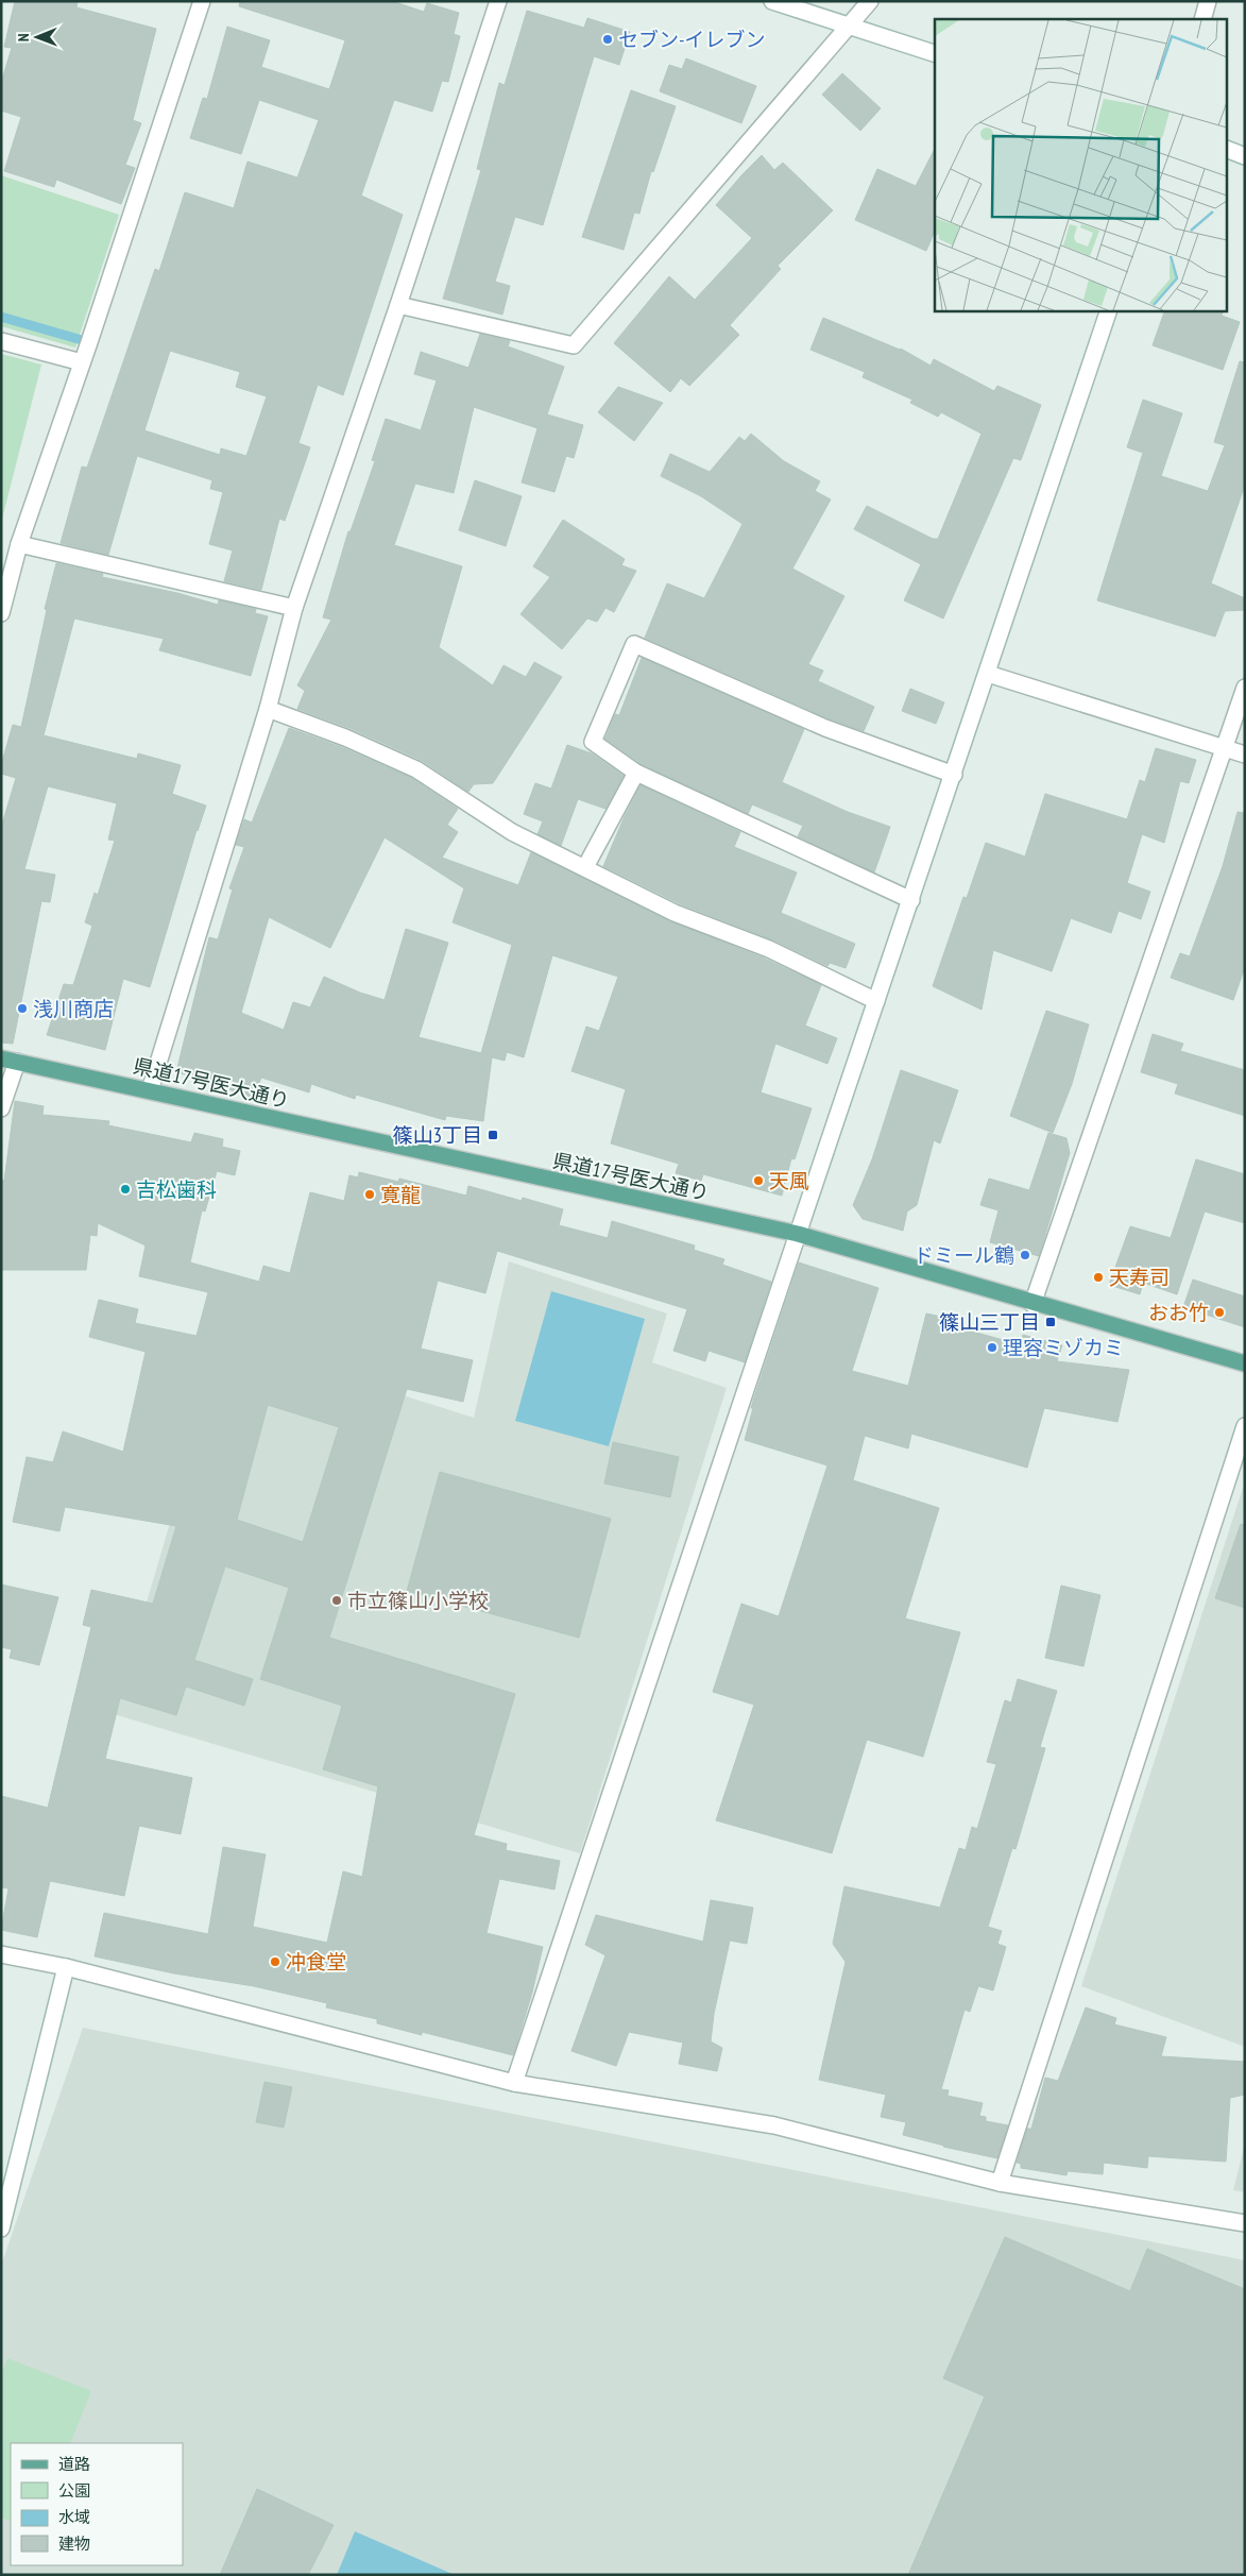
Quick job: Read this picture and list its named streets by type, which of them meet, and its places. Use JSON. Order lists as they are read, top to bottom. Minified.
{"streets":{"main road":["県道17号医大通り"]},"places":{"other":["セブン-イレブン","浅川商店","天風","吉松歯科","寛龍","ドミール鶴","天寿司","おお竹","理容ミゾカミ","市立篠山小学校","冲食堂"],"transit":["篠山3丁目","篠山三丁目"]},"legend":["道路","公園","水域","建物"],"north":"left"}
